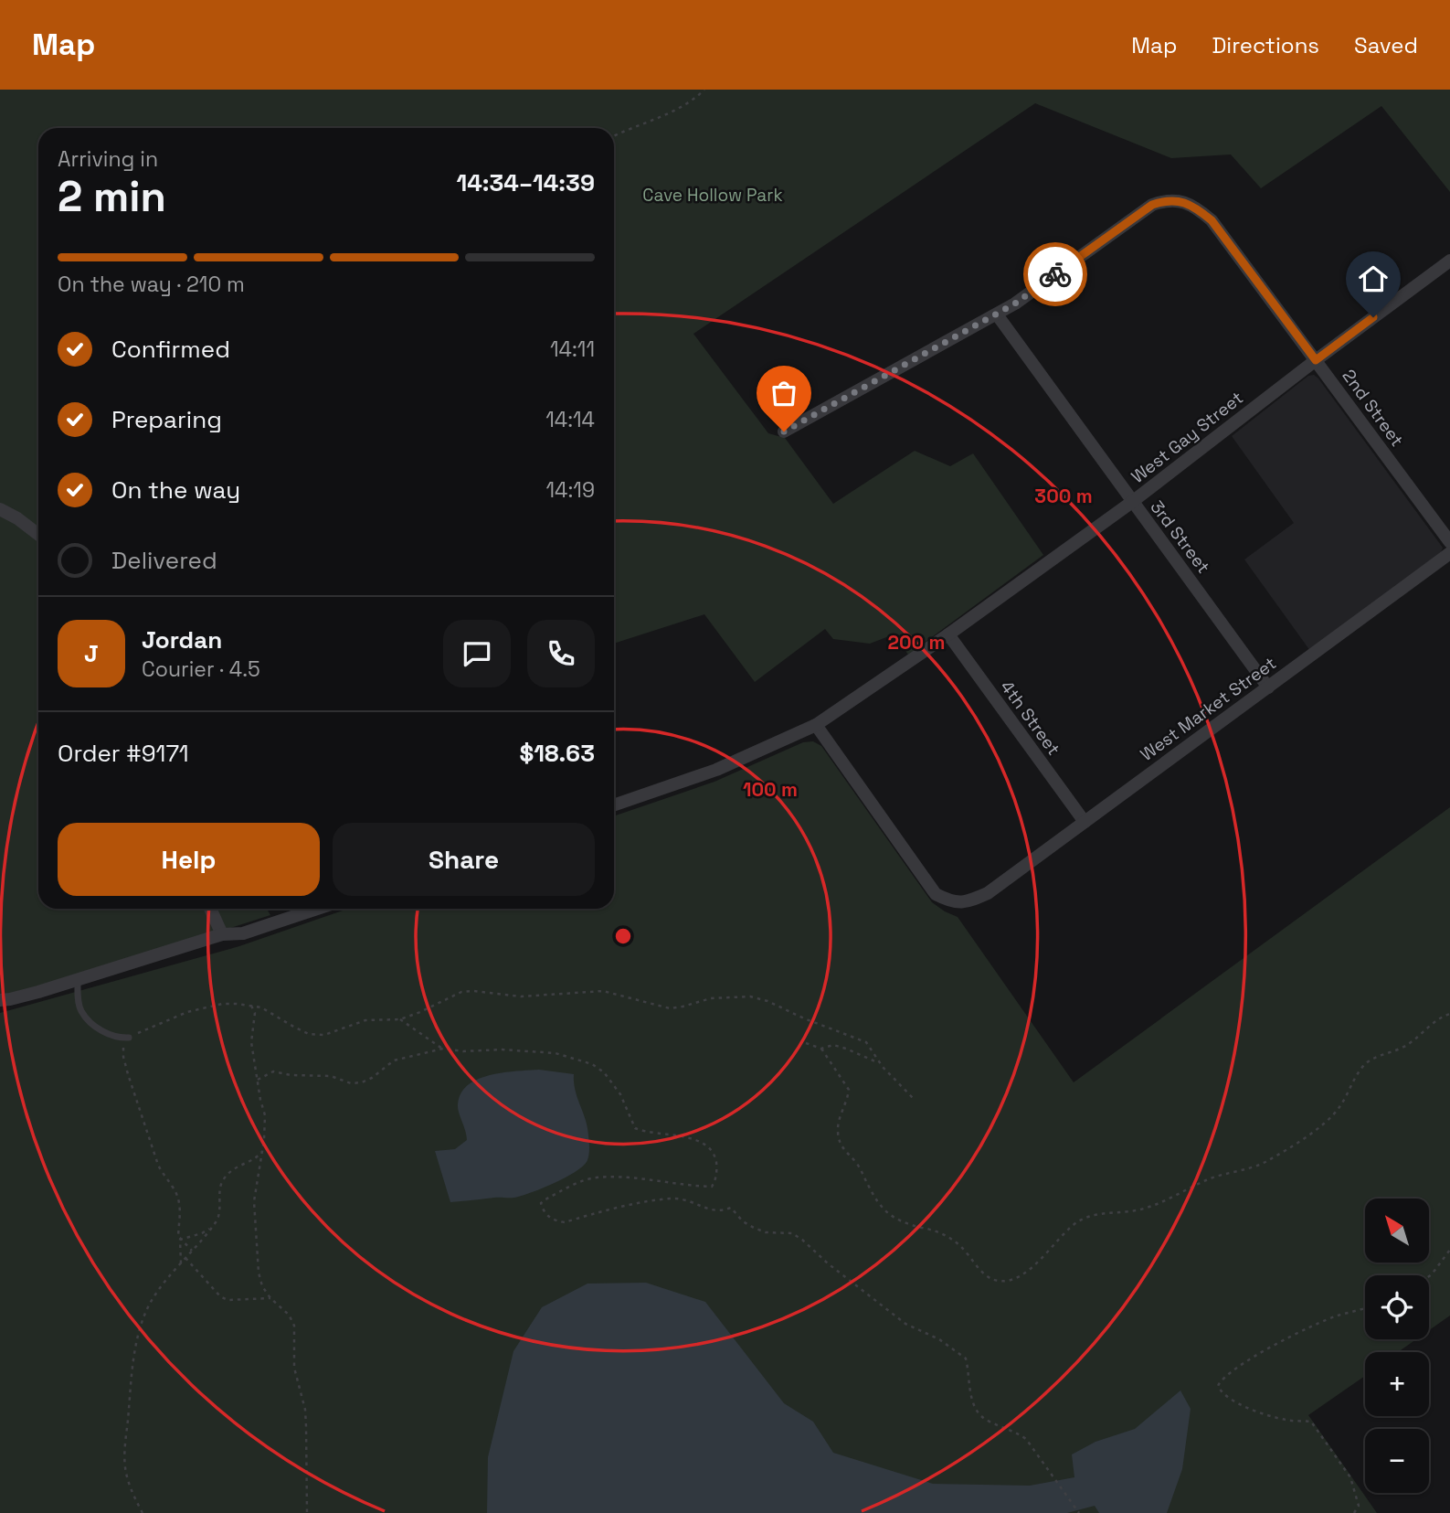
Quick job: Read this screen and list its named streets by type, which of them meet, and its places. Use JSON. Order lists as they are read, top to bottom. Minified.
{"streets":{"street":["2nd Street","West Gay Street","3rd Street","West Market Street","4th Street"]},"crossings":[["2nd Street","West Gay Street"],["2nd Street","3rd Street"],["West Gay Street","3rd Street"],["West Gay Street","West Market Street"],["West Gay Street","4th Street"],["3rd Street","West Market Street"],["West Market Street","4th Street"]],"parks":["Cave Hollow Park"],"north":"top left","page":{"header":"Map","nav":["Map","Directions","Saved"],"heading":["2 min","Arriving in","14:34–14:39"],"panel":["Jordan","Courier · 4.5","Order #9171","$18.63"],"bar":"On the way · 210 m","list":[["Confirmed","14:11"],["Preparing","14:14"],["On the way","14:19"],"Delivered"],"round":"J","buttons":["Help","Share"],"map_buttons":["+","−"]},"rings":["300 m","200 m","100 m"]}
